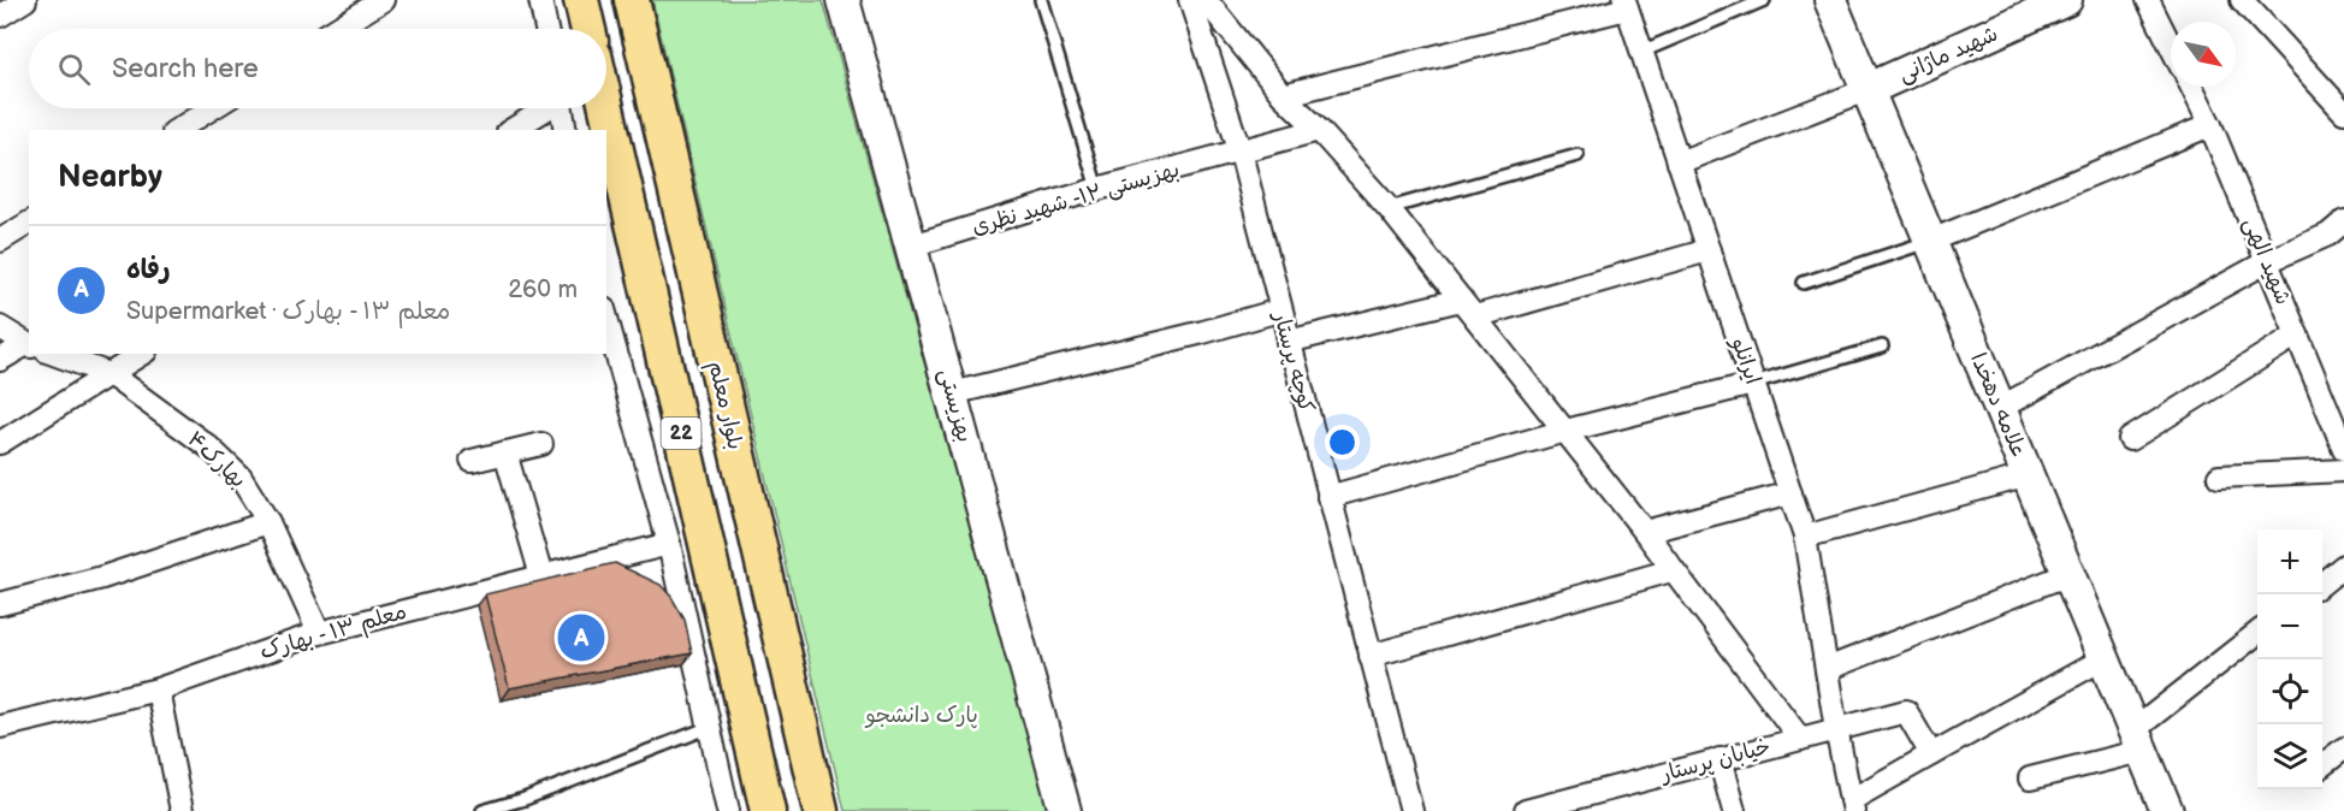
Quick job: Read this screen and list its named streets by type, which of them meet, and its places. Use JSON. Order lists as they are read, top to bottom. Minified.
{"streets":{"main road":["بلوار معلم","22"],"street":["شهید ماژانی","بهزیستی ۱۲- شهید نظری","شهید الهی","ایرانلو","کوچه پرستار","بهزیستی","علامه دهخدا","بهارک۴","معلم ۱۳ - بهارک","خیابان پرستار"]},"crossings":[["شهید ماژانی","علامه دهخدا"],["بهزیستی ۱۲- شهید نظری","کوچه پرستار"],["بهزیستی ۱۲- شهید نظری","بهزیستی"],["ایرانلو","خیابان پرستار"],["بهارک۴","معلم ۱۳ - بهارک"]],"parks":["پارک دانشجو"],"north":"bottom right","page":{"search":"Search here","heading":"Nearby","list":[{"mark":"A","name":"رفاه","note":"Supermarket · معلم ۱۳ - بهارک","value":"260 m"}],"map_buttons":["+","−"],"pins":"A"}}
